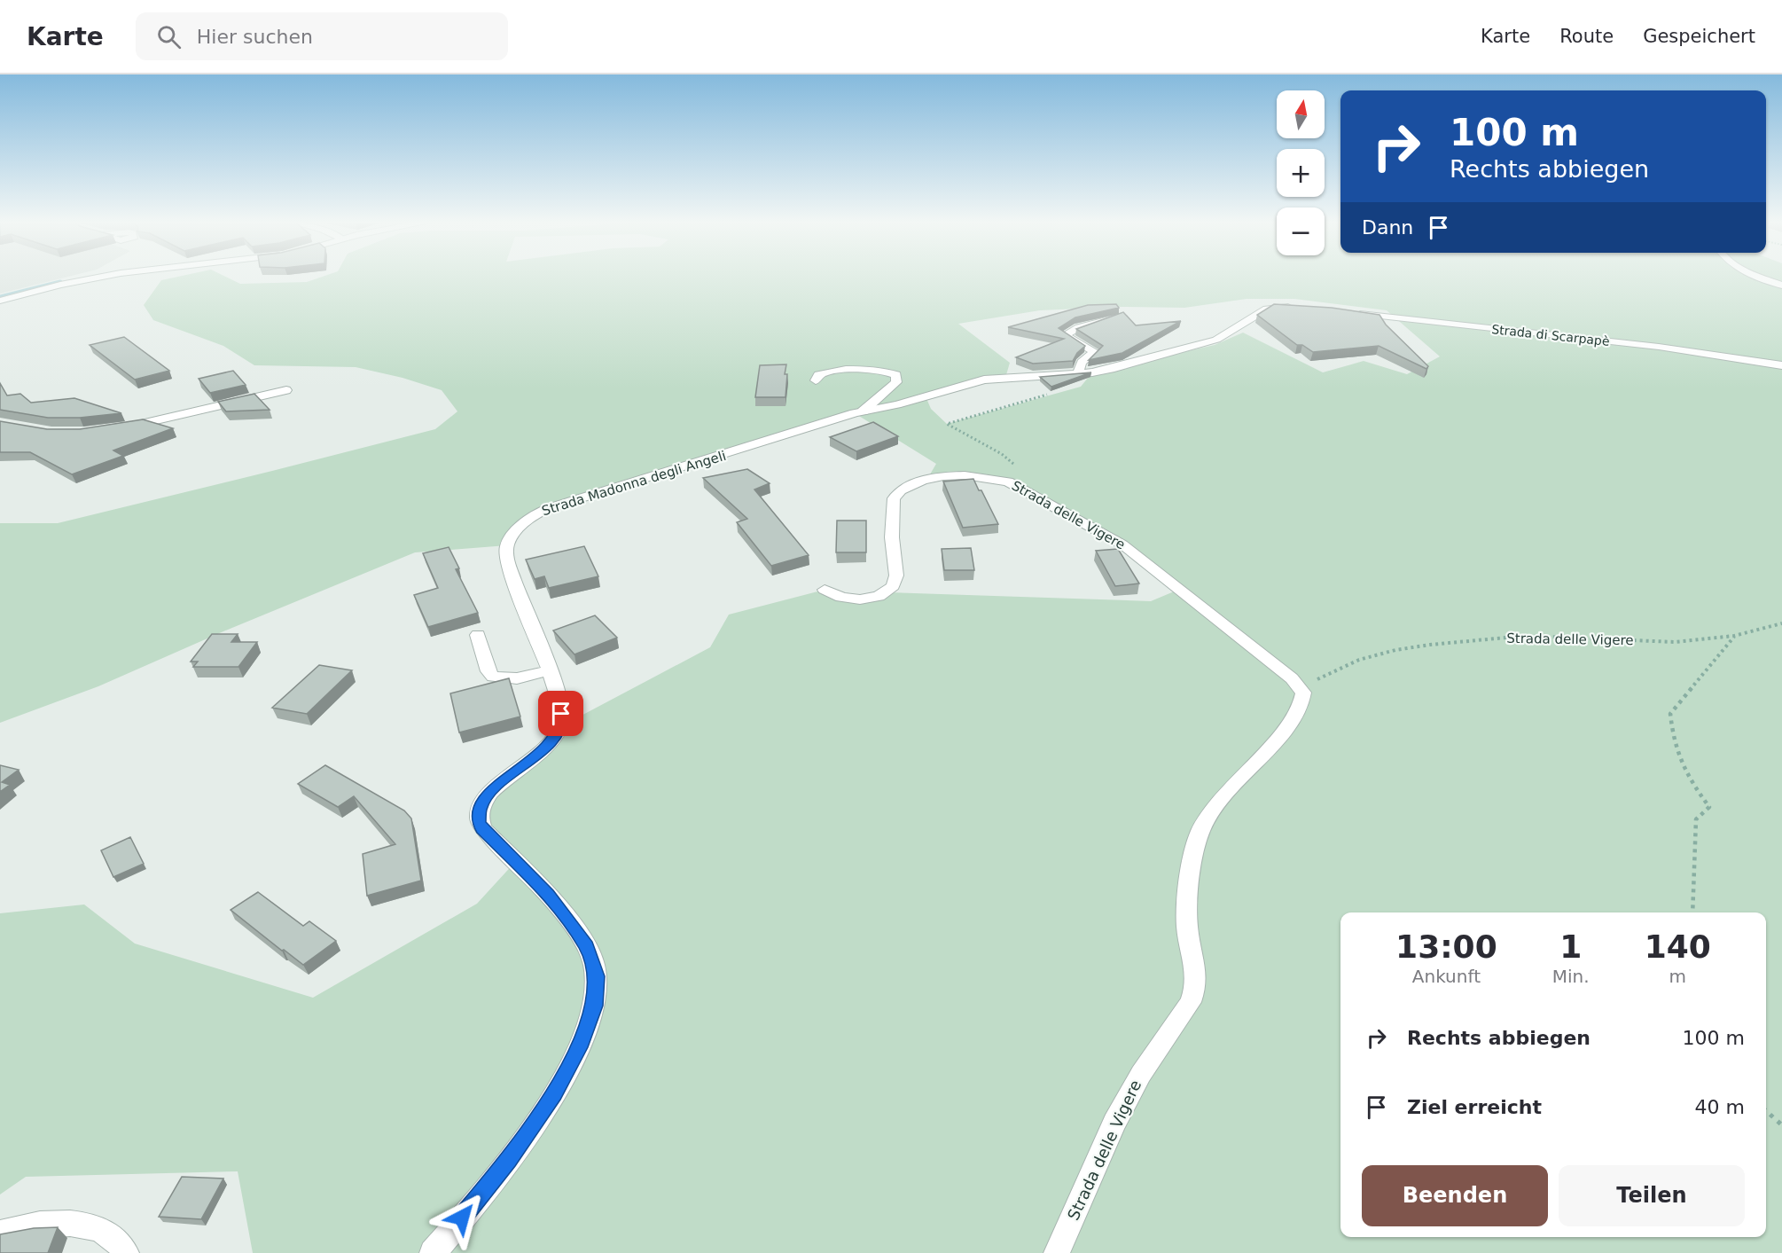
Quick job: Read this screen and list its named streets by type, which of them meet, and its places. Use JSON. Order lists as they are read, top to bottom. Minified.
{"streets":{"street":["Strada di Scarpapè","Strada Madonna degli Angeli","Strada delle Vigere"]},"north":"top","page":{"header":"Karte","search":"Hier suchen","nav":["Karte","Route","Gespeichert"],"map_buttons":["+","−"],"turn":["100 m","Rechts abbiegen"],"then":"Dann","eta":["13:00","Ankunft","1","Min.","140","m"],"list":[{"name":"Rechts abbiegen","value":"100 m"},{"name":"Ziel erreicht","value":"40 m"}],"buttons":["Beenden","Teilen"]}}
